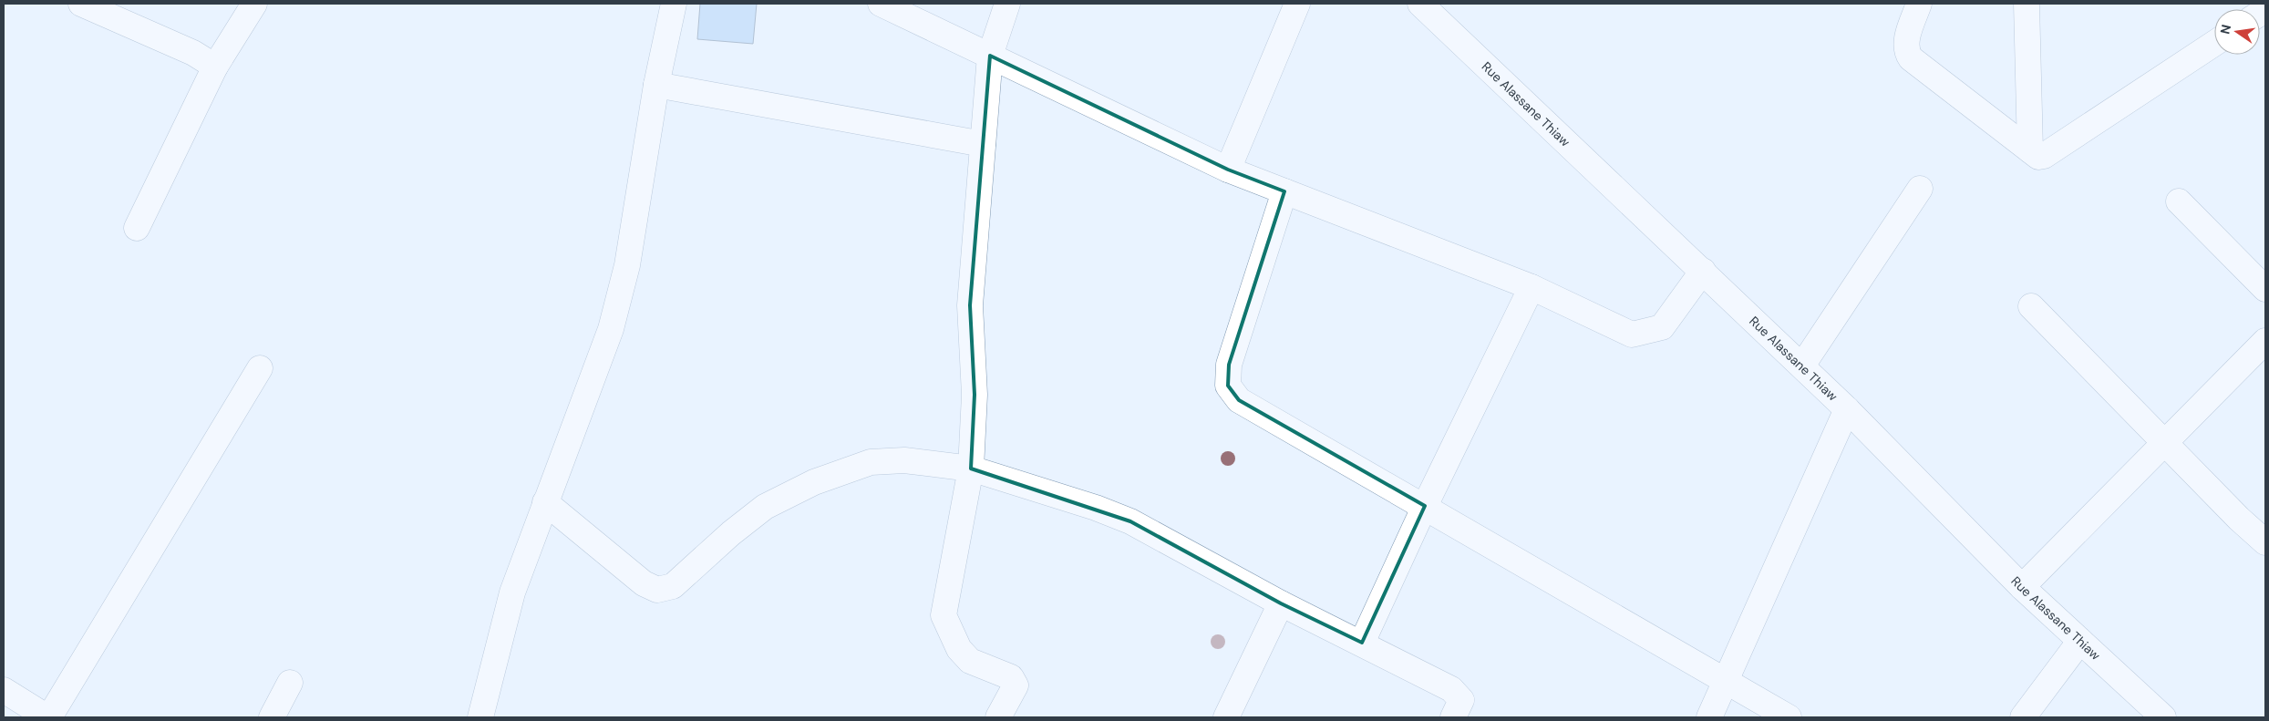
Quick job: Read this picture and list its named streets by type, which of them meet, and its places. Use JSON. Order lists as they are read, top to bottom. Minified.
{"streets":{"street":["Rue Alassane Thiaw"]},"north":"left"}
